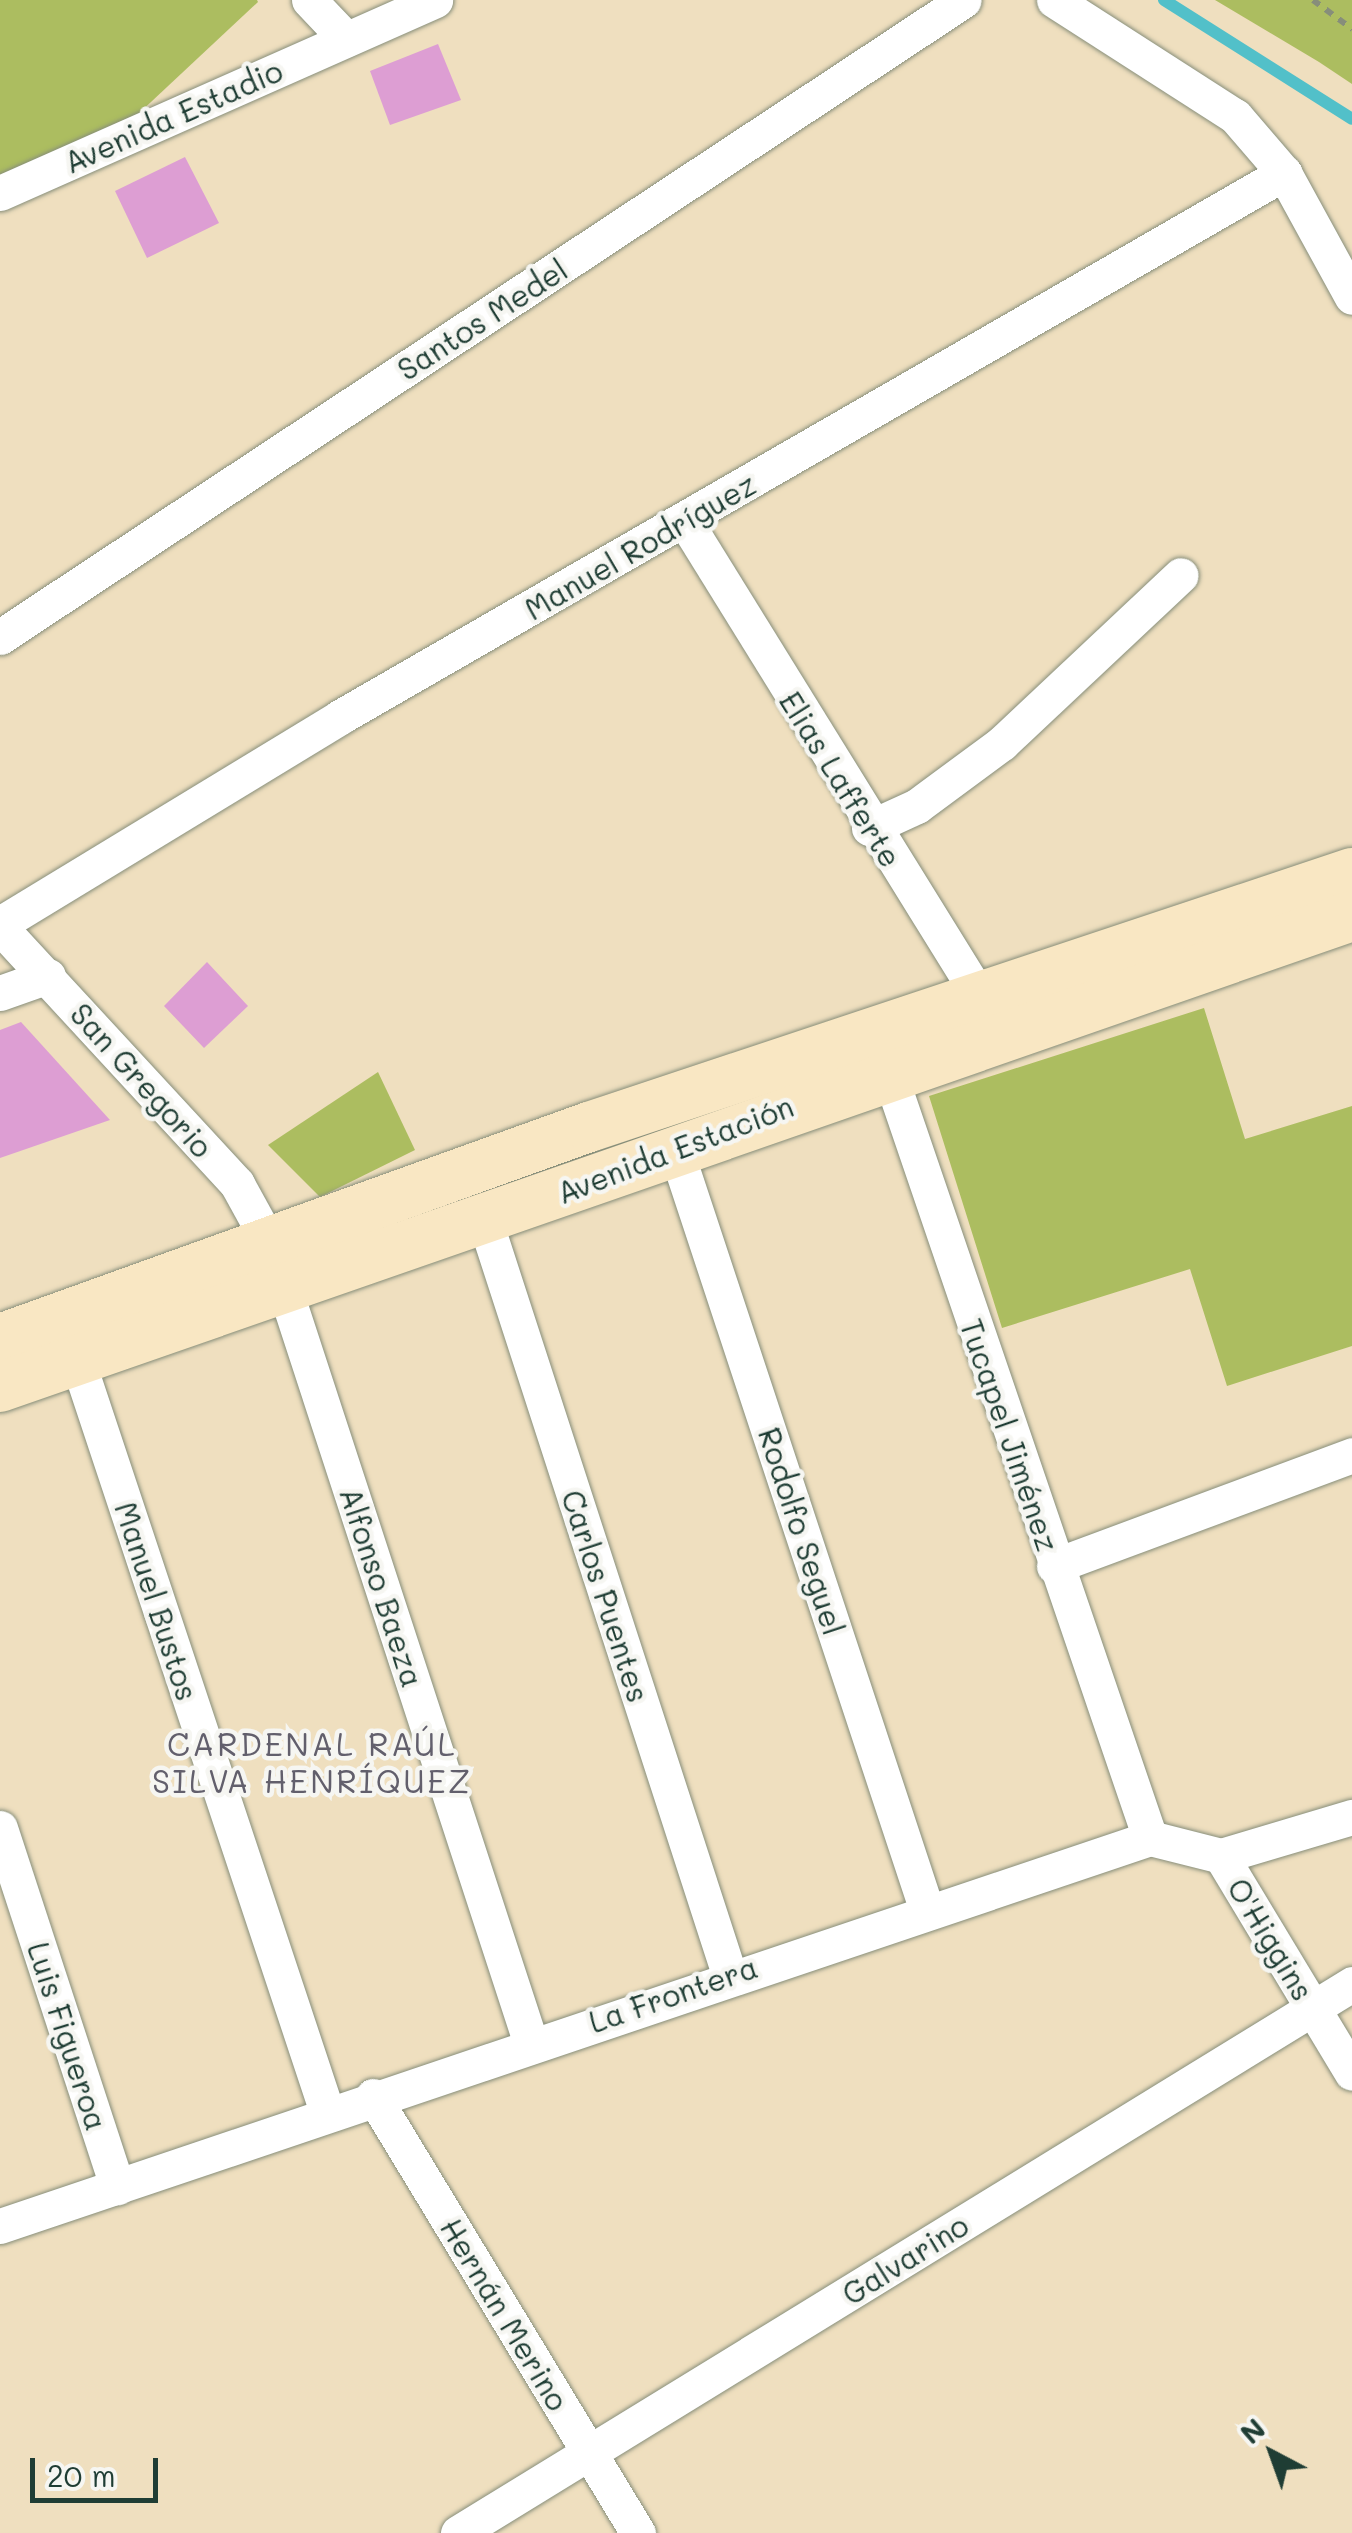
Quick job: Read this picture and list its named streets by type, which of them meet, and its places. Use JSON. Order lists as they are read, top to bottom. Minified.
{"streets":{"street":["Avenida Estadio","Santos Medel","Manuel Rodríguez","Elias Lafferte","San Gregorio","Avenida Estación","Tucapel Jiménez","Rodolfo Seguel","Alfonso Baeza","Carlos Puentes","Manuel Bustos","O'Higgins","La Frontera","Luis Figueroa","Galvarino","Hernán Merino"]},"crossings":[["Manuel Rodríguez","Elias Lafferte"],["Manuel Rodríguez","San Gregorio"],["Elias Lafferte","Avenida Estación"],["San Gregorio","Avenida Estación"],["San Gregorio","Alfonso Baeza"],["Avenida Estación","Tucapel Jiménez"],["Avenida Estación","Rodolfo Seguel"],["Avenida Estación","Alfonso Baeza"],["Avenida Estación","Carlos Puentes"],["Avenida Estación","Manuel Bustos"],["Tucapel Jiménez","La Frontera"],["Rodolfo Seguel","La Frontera"],["Alfonso Baeza","La Frontera"],["Carlos Puentes","La Frontera"],["Manuel Bustos","La Frontera"],["O'Higgins","Galvarino"],["La Frontera","Luis Figueroa"],["La Frontera","Hernán Merino"],["Galvarino","Hernán Merino"]],"districts":["CARDENAL RAÚL SILVA HENRÍQUEZ"],"scale_bar":"20 m","north":"top left"}
